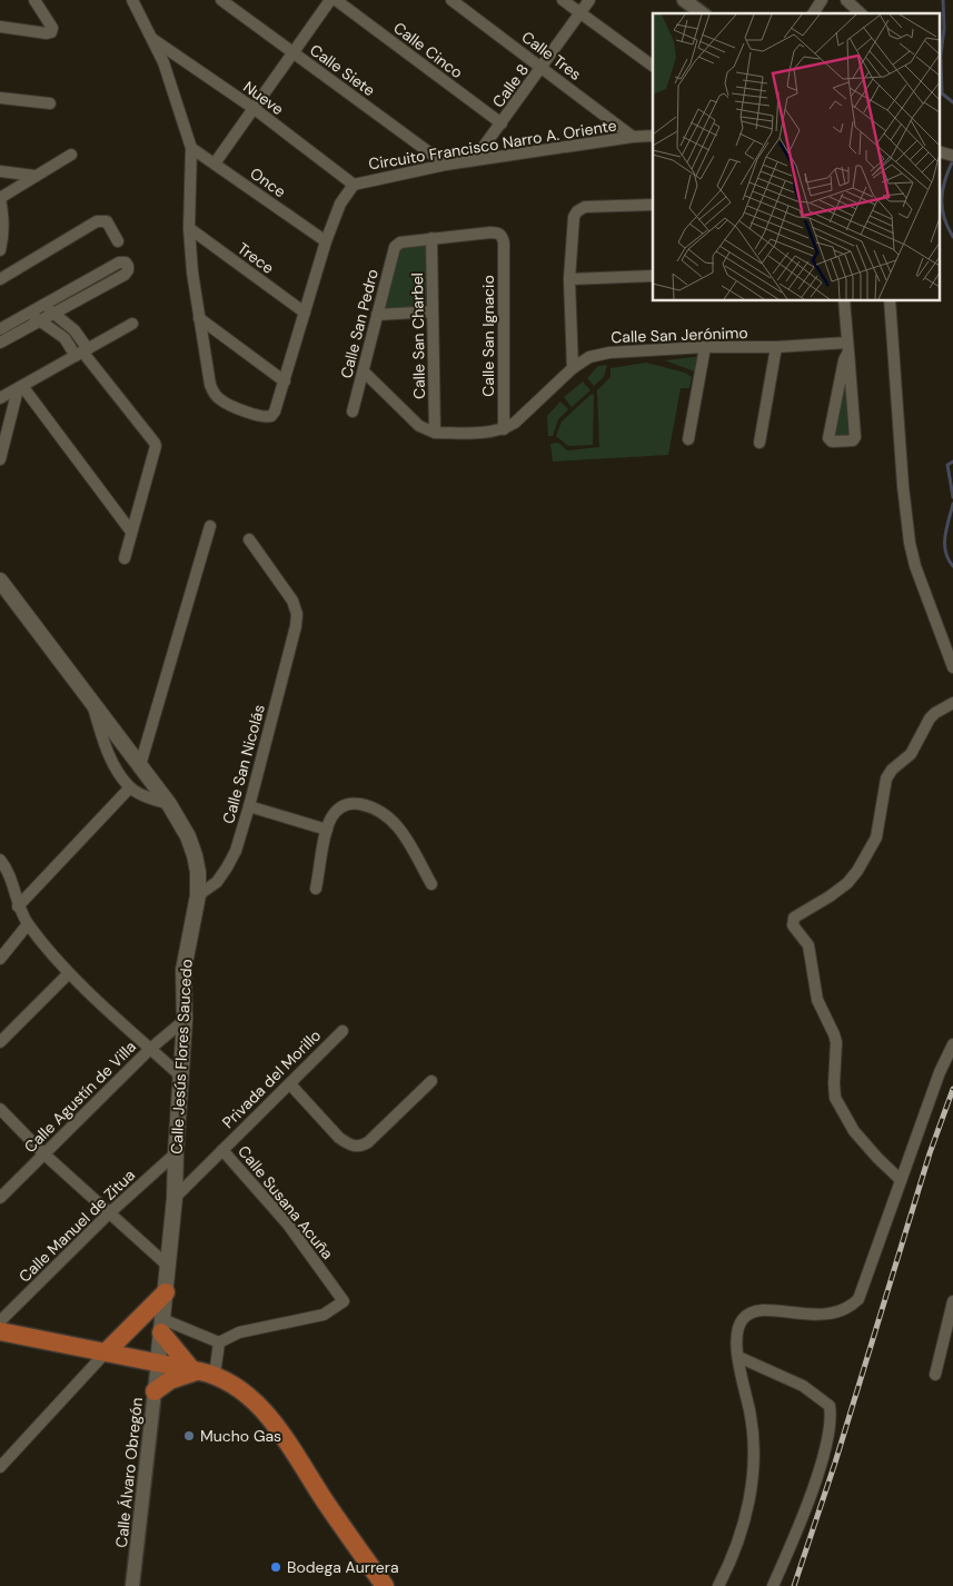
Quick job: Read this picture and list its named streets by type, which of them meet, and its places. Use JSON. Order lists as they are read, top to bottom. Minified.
{"streets":{"main road":["Calle Jesús Flores Saucedo"],"street":["Calle Cinco","Calle Tres","Calle Siete","Calle 8","Nueve","Circuito Francisco Narro A. Oriente","Once","Trece","Calle San Pedro","Calle San Jerónimo","Calle San Charbel","Calle San Ignacio","Calle San Nicolás","Privada del Morillo","Calle Agustín de Villa","Calle Susana Acuña","Calle Manuel de Zitua","Calle Álvaro Obregón"]},"crossings":[["Calle Cinco","Calle 8"],["Calle Tres","Calle 8"],["Calle Tres","Circuito Francisco Narro A. Oriente"],["Calle Siete","Circuito Francisco Narro A. Oriente"],["Calle 8","Circuito Francisco Narro A. Oriente"],["Nueve","Circuito Francisco Narro A. Oriente"],["Circuito Francisco Narro A. Oriente","Once"],["Circuito Francisco Narro A. Oriente","Trece"],["Calle San Pedro","Calle San Charbel"],["Calle San Pedro","Calle San Ignacio"],["Calle San Jerónimo","Calle San Ignacio"],["Calle San Charbel","Calle San Ignacio"],["Calle San Nicolás","Calle Jesús Flores Saucedo"],["Calle Jesús Flores Saucedo","Privada del Morillo"],["Calle Jesús Flores Saucedo","Calle Agustín de Villa"],["Calle Jesús Flores Saucedo","Calle Manuel de Zitua"],["Calle Jesús Flores Saucedo","Calle Álvaro Obregón"],["Privada del Morillo","Calle Susana Acuña"]],"places":["Mucho Gas","Bodega Aurrera"]}
